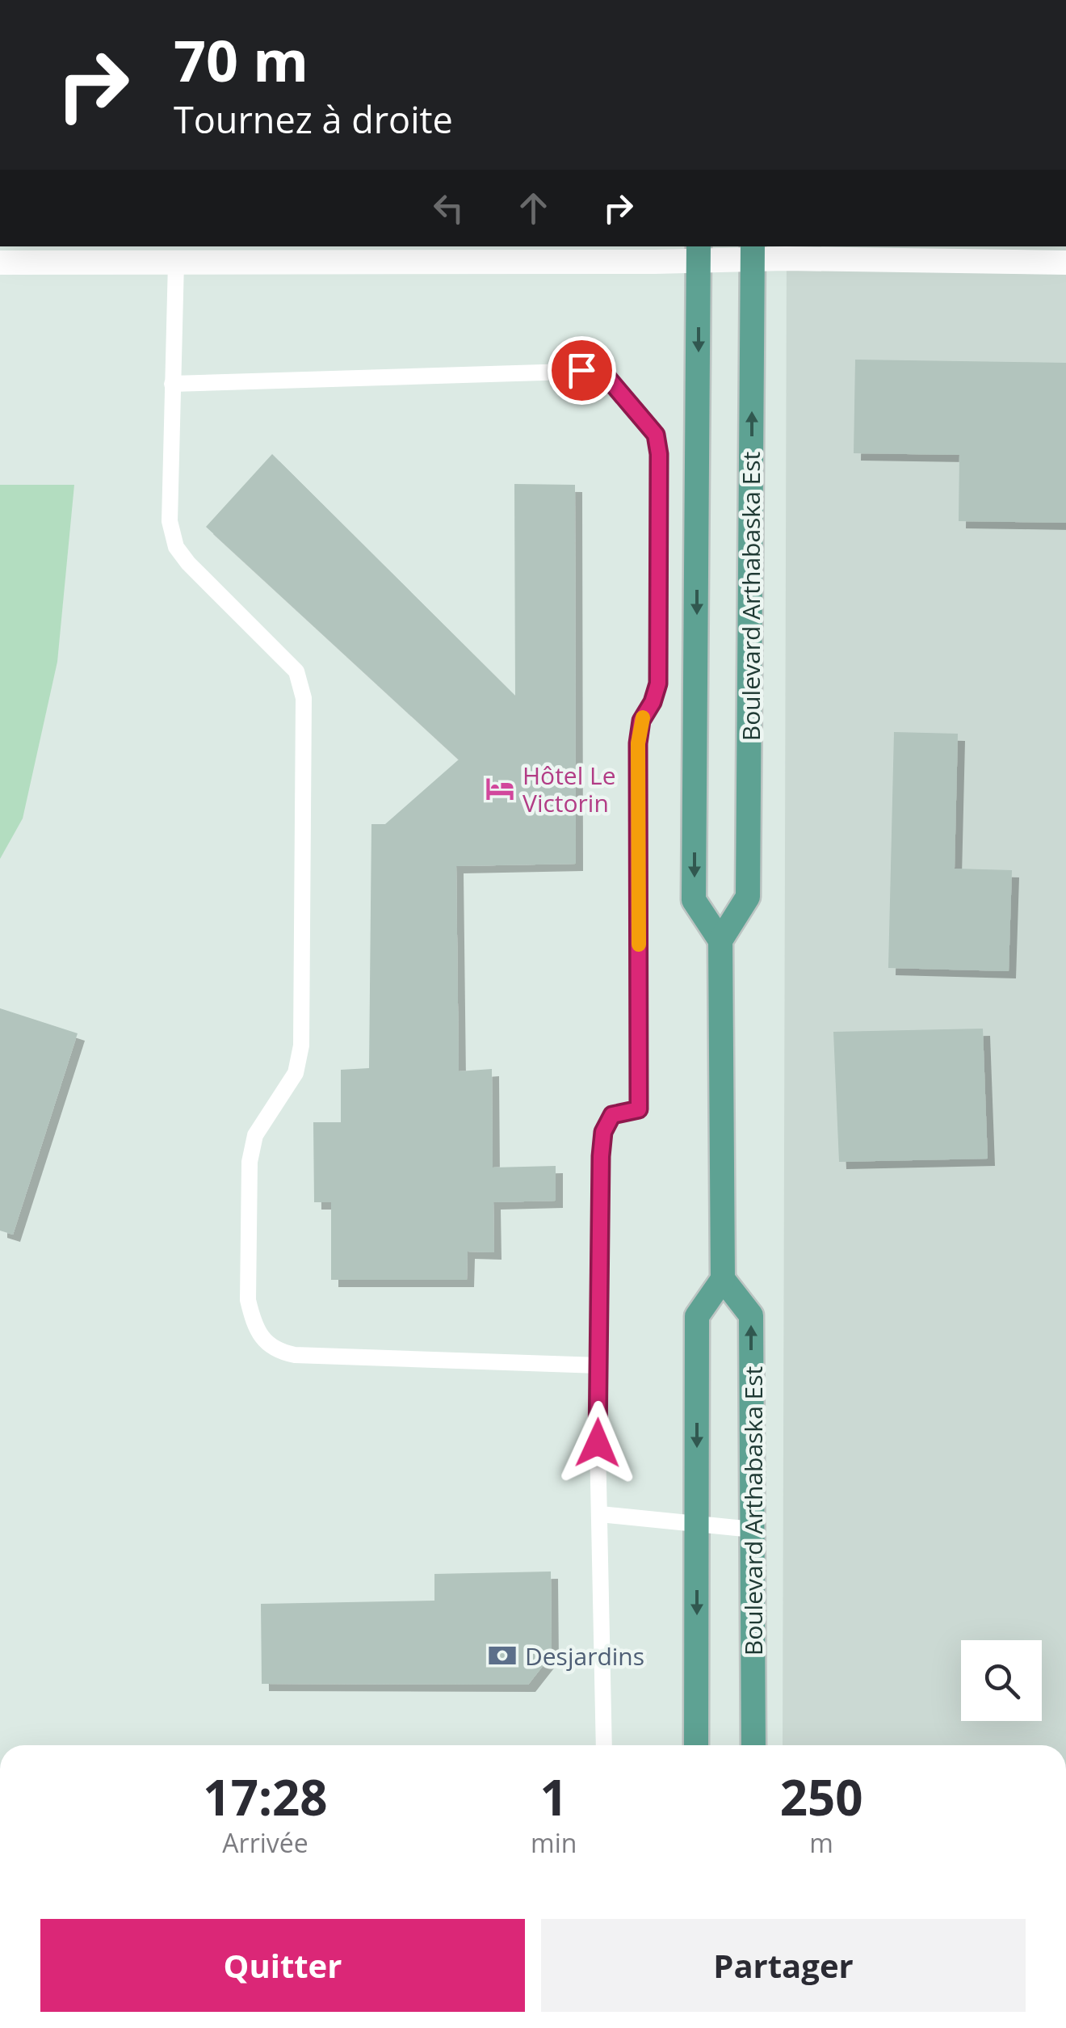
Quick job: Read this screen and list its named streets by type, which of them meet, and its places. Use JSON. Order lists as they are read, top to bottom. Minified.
{"streets":{"main road":["Boulevard Arthabaska Est"]},"places":{"hotel":["Hôtel Le Victorin"],"bank":["Desjardins"]},"page":{"turn":["70 m","Tournez à droite"],"eta":["17:28","Arrivée","1","min","250","m"],"buttons":["Quitter","Partager"]}}
